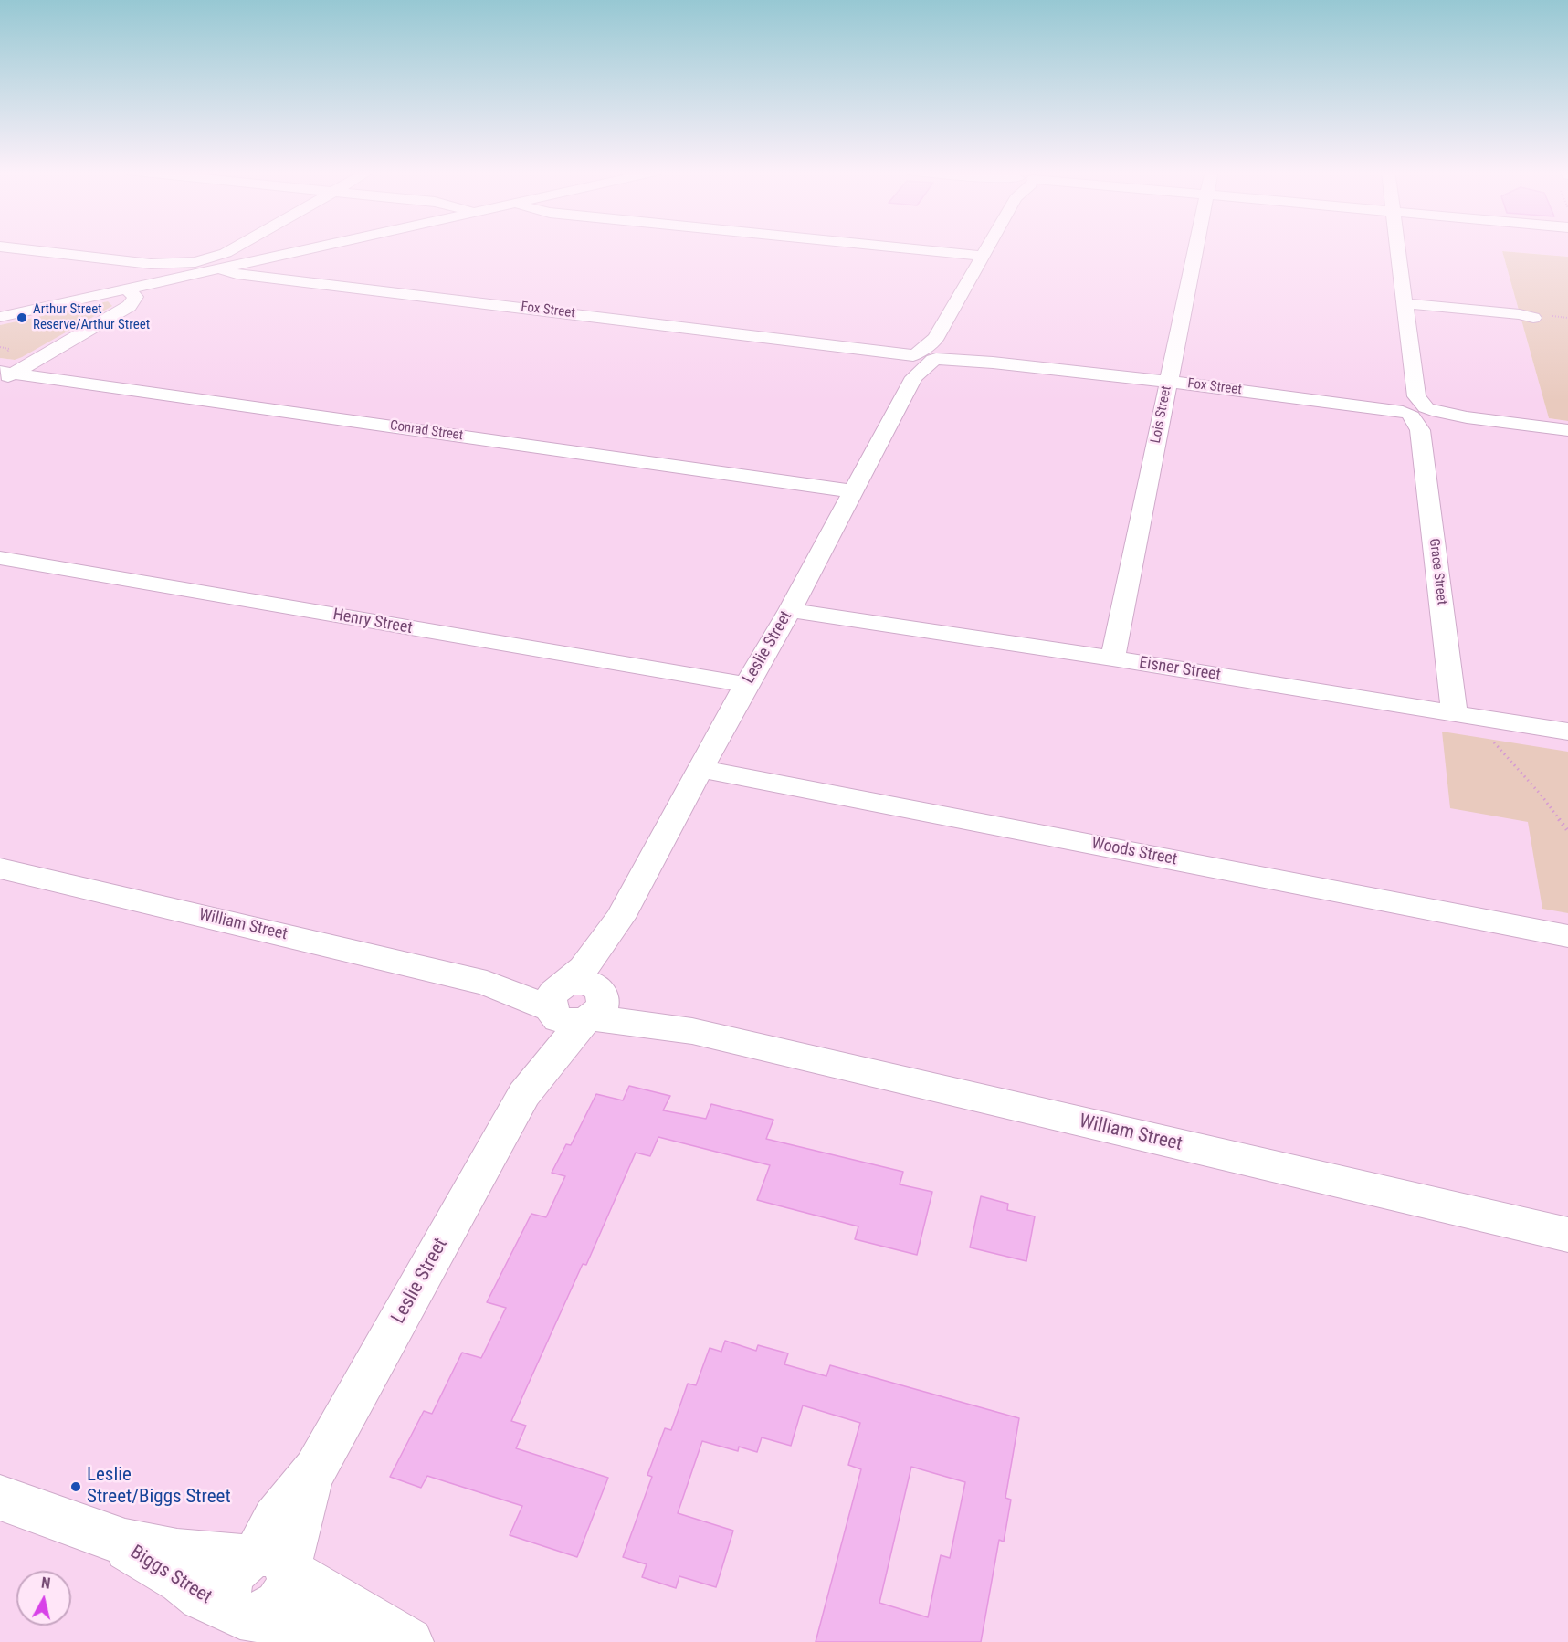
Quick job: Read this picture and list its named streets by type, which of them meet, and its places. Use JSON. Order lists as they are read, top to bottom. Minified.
{"streets":{"street":["Fox Street","Lois Street","Conrad Street","Grace Street","Henry Street","Leslie Street","Eisner Street","Woods Street","William Street","Biggs Street"]},"crossings":[["Fox Street","Lois Street"],["Fox Street","Grace Street"],["Fox Street","Leslie Street"],["Lois Street","Eisner Street"],["Conrad Street","Leslie Street"],["Grace Street","Eisner Street"],["Henry Street","Leslie Street"],["Leslie Street","Eisner Street"],["Leslie Street","Woods Street"],["Leslie Street","William Street"],["Leslie Street","Biggs Street"]],"places":["Arthur Street Reserve/Arthur Street","Leslie Street/Biggs Street"],"north":"top"}
